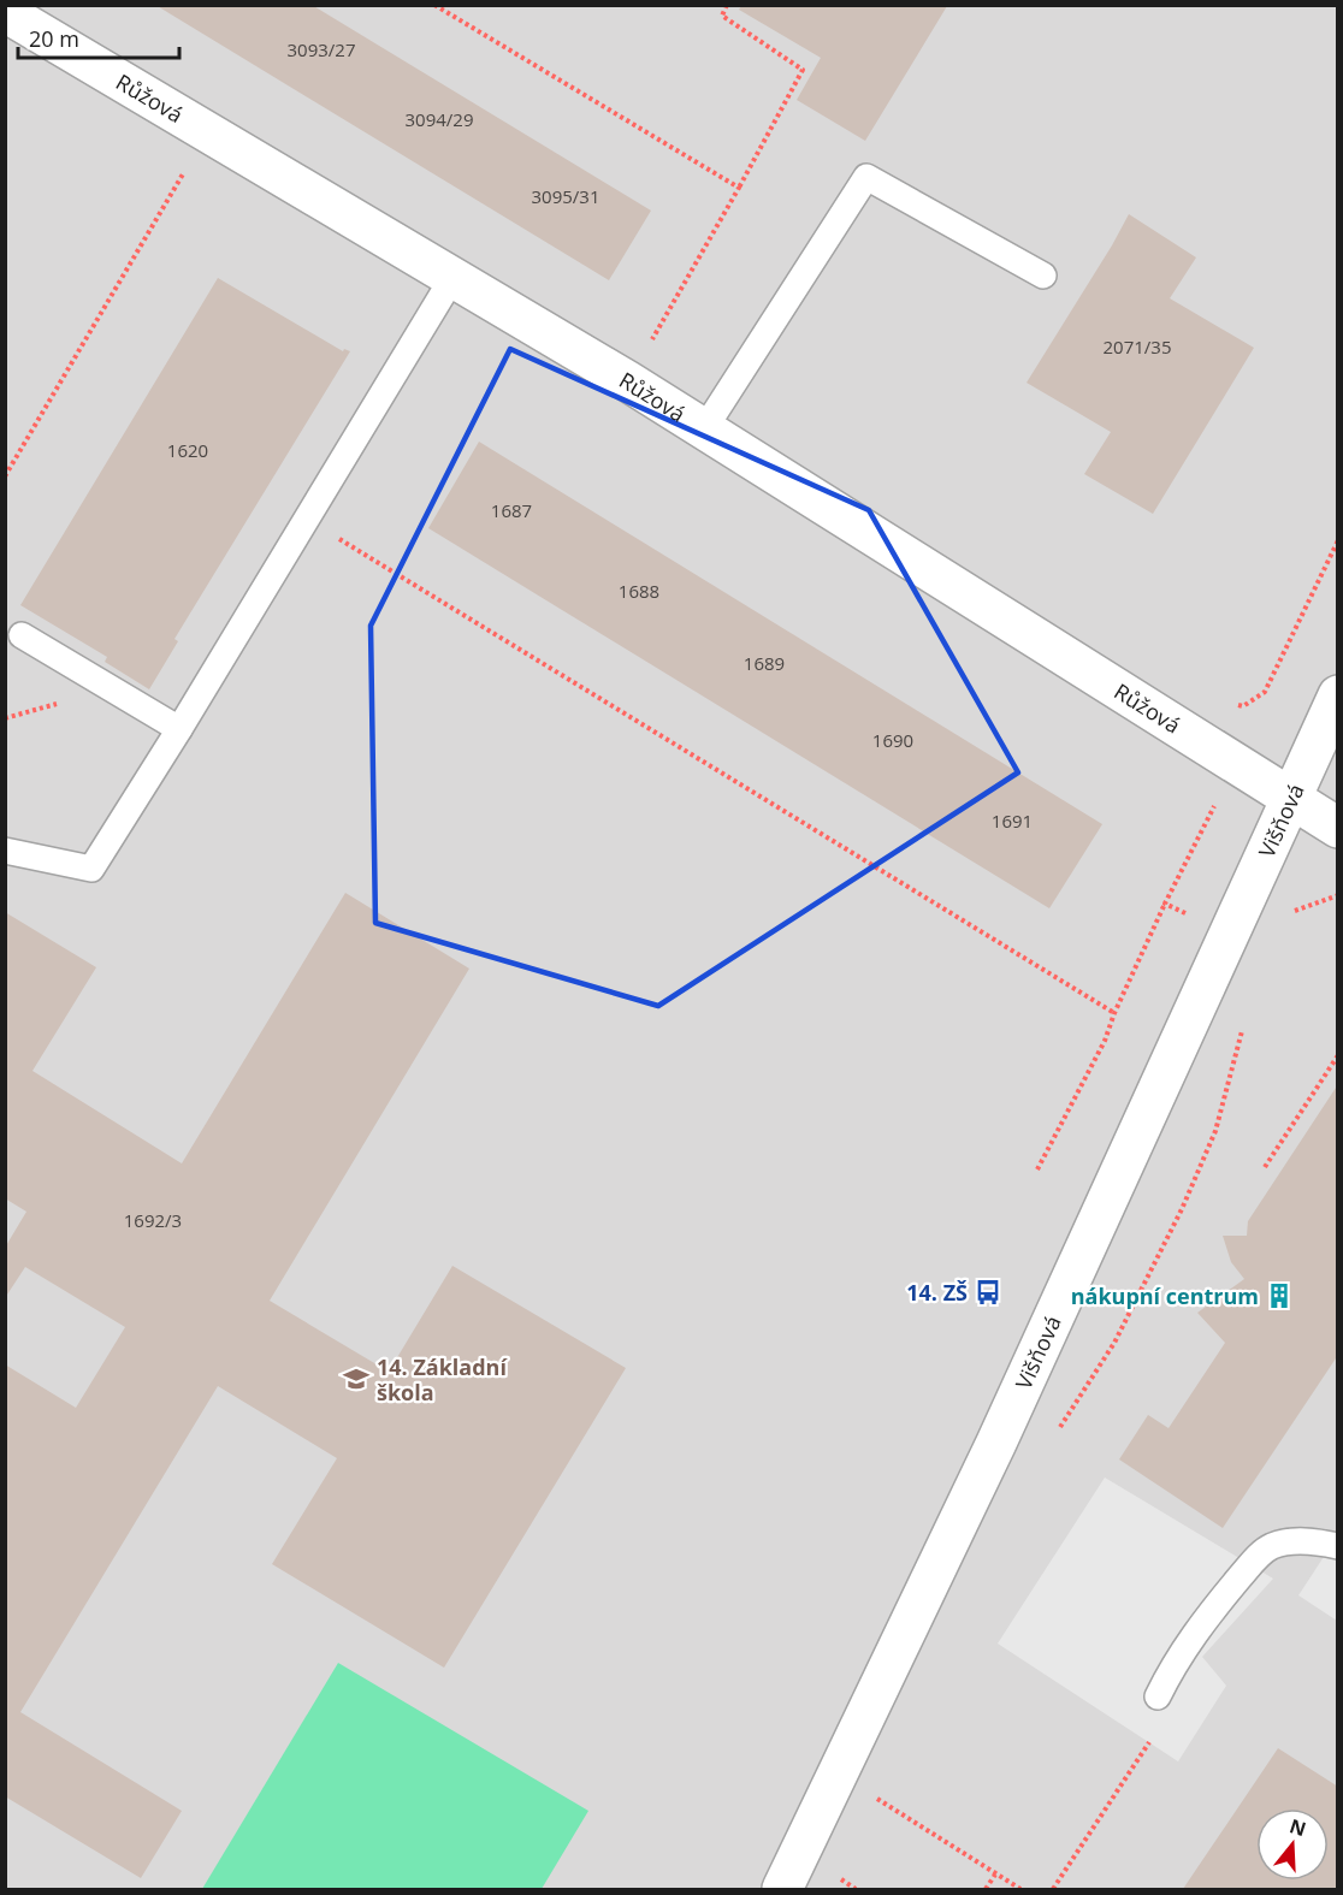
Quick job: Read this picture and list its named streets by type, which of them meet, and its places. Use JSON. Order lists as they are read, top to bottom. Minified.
{"streets":{"street":["Růžová","Višňová"]},"crossings":[["Růžová","Višňová"]],"places":{"bus stop":["14. ZŠ"],"building":["nákupní centrum"],"school or university":["14. Základní škola"]},"house_numbers":["3093/27","3094/29","3095/31","2071/35","1620","1687","1688","1689","1690","1691","1692/3"],"scale_bar":"20 m","north":"top"}
